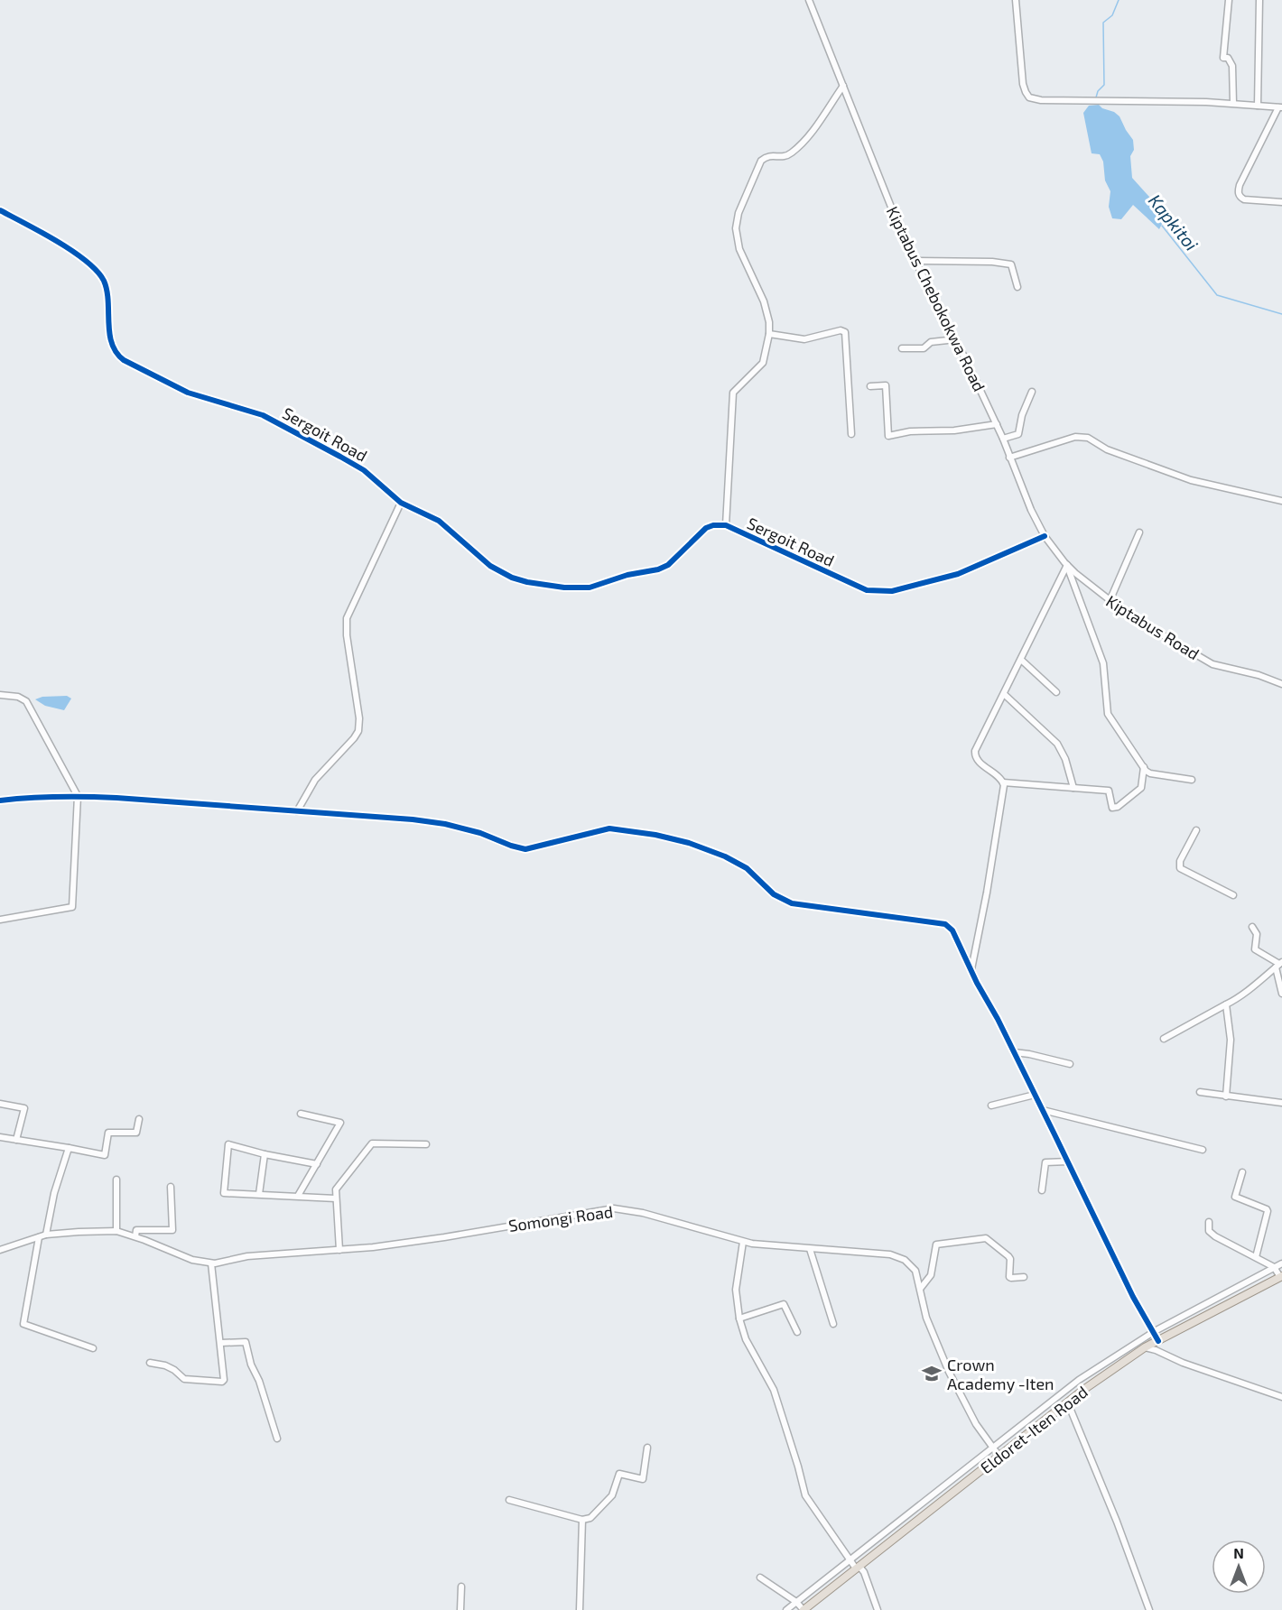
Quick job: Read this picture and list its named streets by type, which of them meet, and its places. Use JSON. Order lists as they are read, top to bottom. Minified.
{"streets":{"main road":["Eldoret-Iten Road"],"street":["Kiptabus Chebokokwa Road","Sergoit Road","Kiptabus Road","Somongi Road"]},"crossings":[["Kiptabus Chebokokwa Road","Sergoit Road"],["Kiptabus Chebokokwa Road","Kiptabus Road"],["Sergoit Road","Kiptabus Road"],["Somongi Road","Eldoret-Iten Road"]],"water":["Kapkitoi"],"places":{"school or university":["Crown Academy -Iten"]},"north":"top"}
